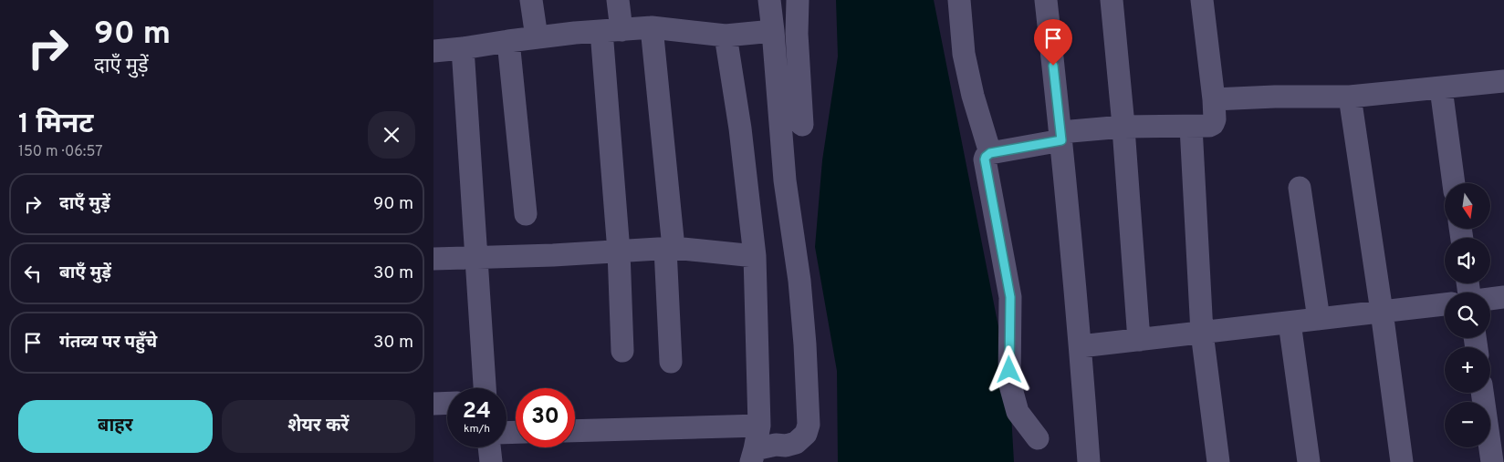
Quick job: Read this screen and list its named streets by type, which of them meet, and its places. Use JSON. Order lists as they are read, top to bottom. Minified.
{"north":"bottom","page":{"turn":["90 m","दाएँ मुड़ें"],"heading":["1 मिनट","150 m · 06:57"],"list":[{"name":"दाएँ मुड़ें","value":"90 m"},{"name":"बाएँ मुड़ें","value":"30 m"},{"name":"गंतव्य पर पहुँचे","value":"30 m"}],"map_buttons":["+","−"],"speed":"24 km/h","limit":"30","buttons":["बाहर","शेयर करें"]}}
